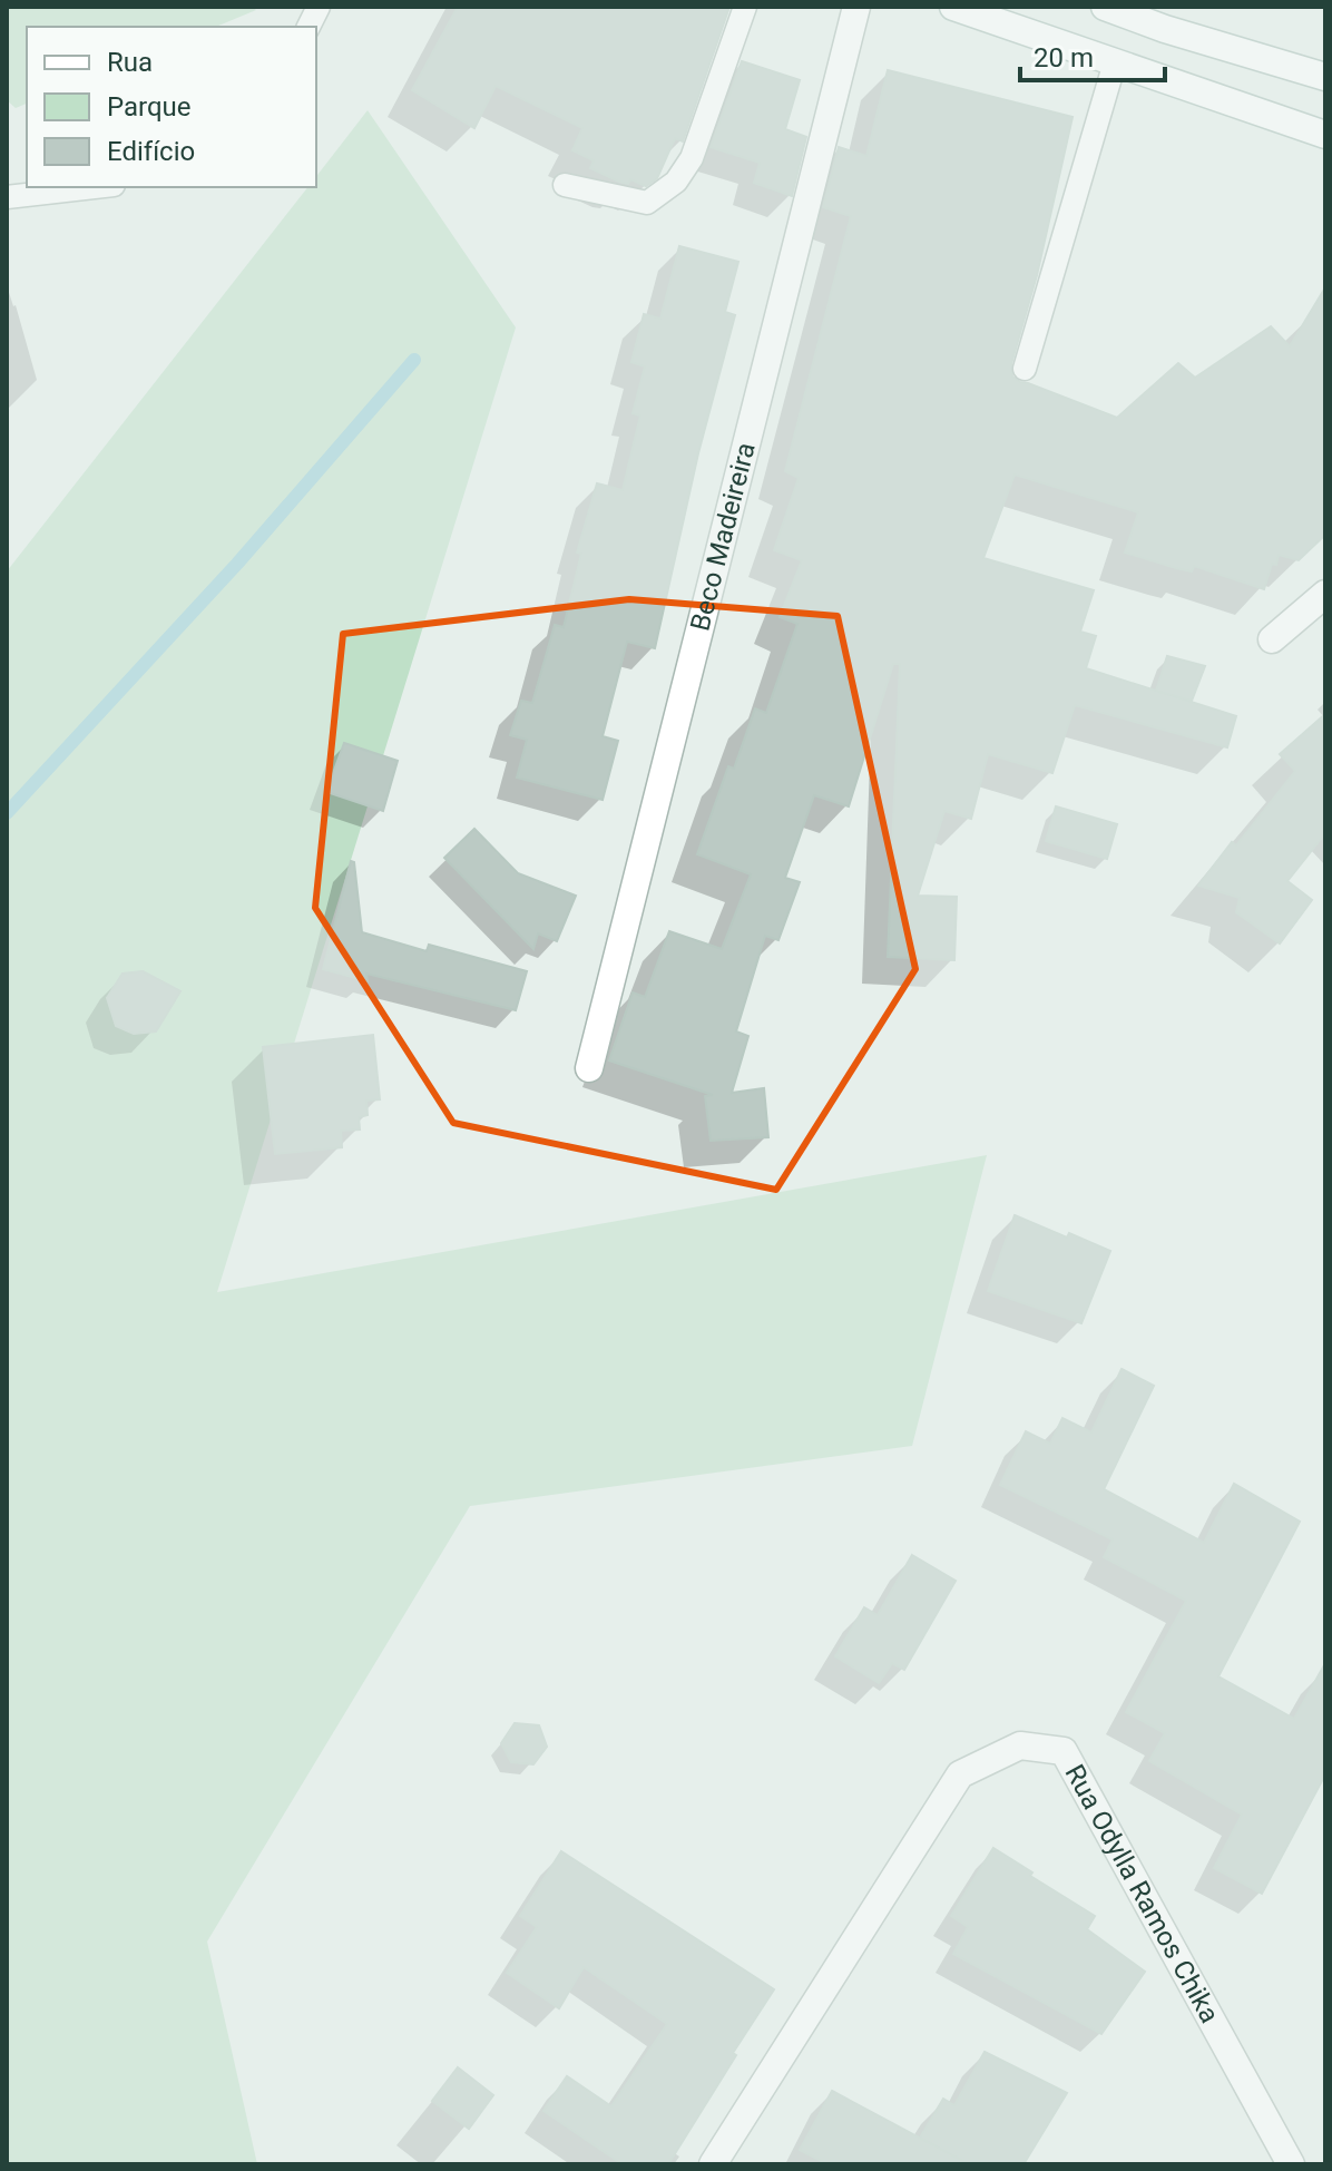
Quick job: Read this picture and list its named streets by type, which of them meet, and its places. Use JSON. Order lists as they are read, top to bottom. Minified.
{"streets":{"street":["Beco Madeireira","Rua Odylla Ramos Chika"]},"legend":["Rua","Parque","Edifício"],"scale_bar":"20 m"}
